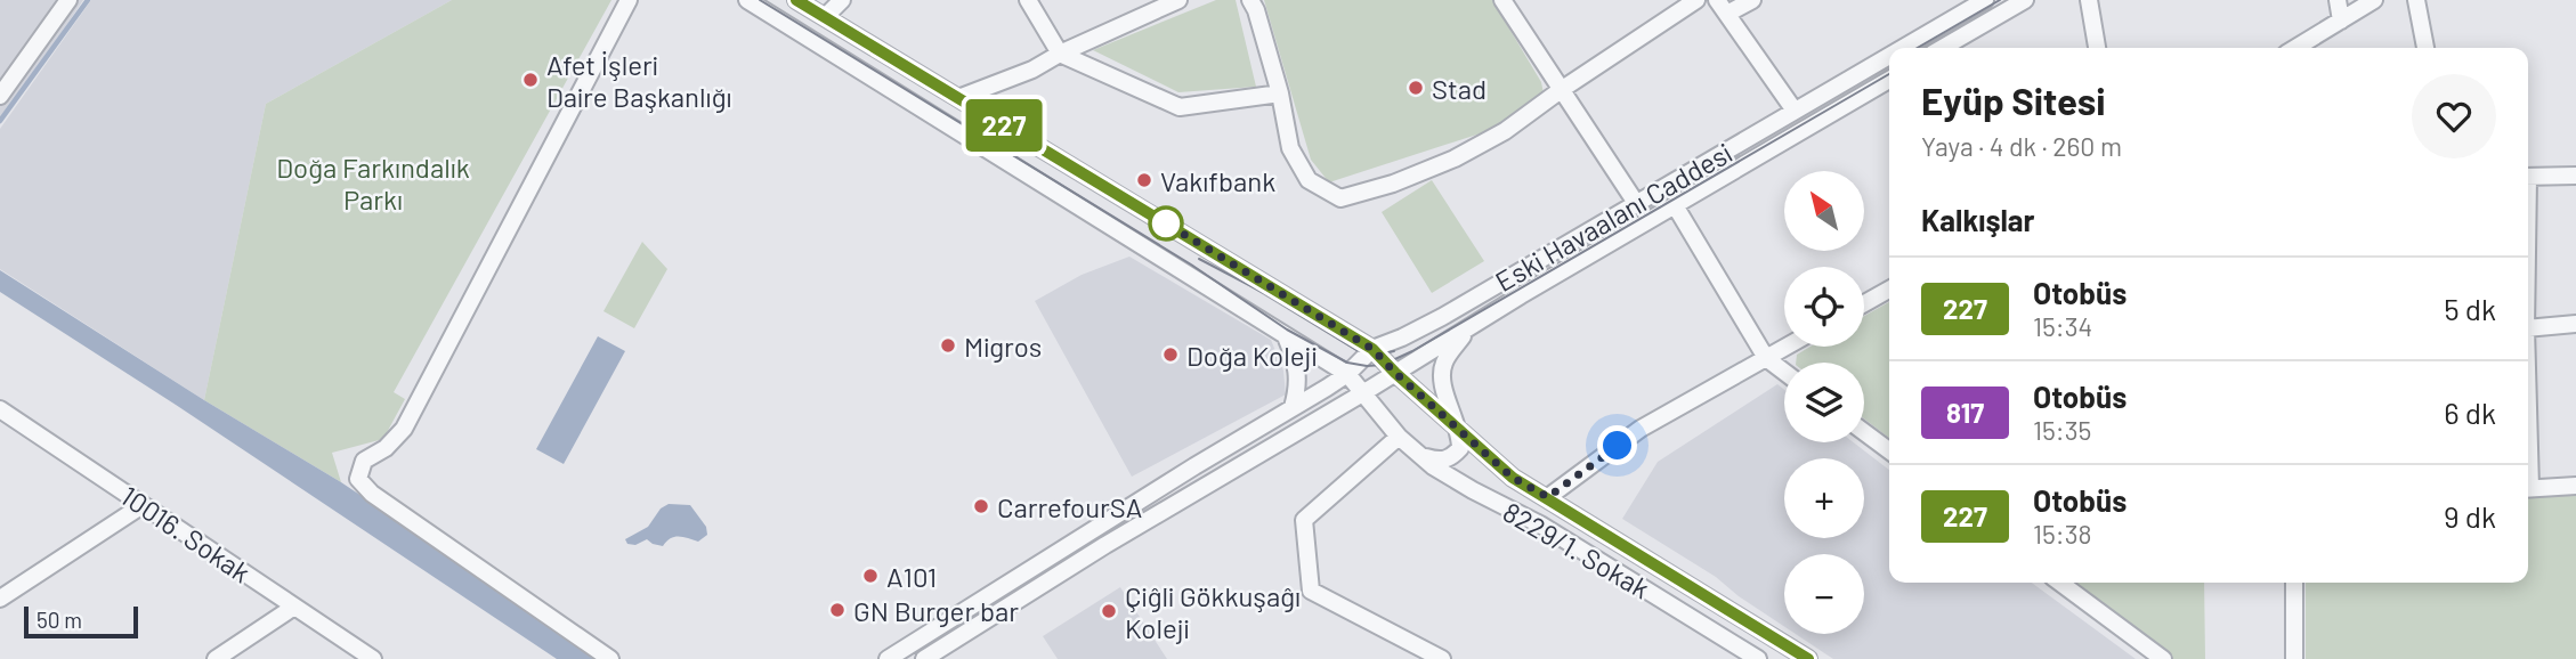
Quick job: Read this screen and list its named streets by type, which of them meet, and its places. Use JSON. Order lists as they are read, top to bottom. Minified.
{"streets":{"street":["Eski Havaalanı Caddesi","10016. Sokak","8229/1. Sokak"]},"crossings":[["Eski Havaalanı Caddesi","8229/1. Sokak"]],"parks":["Doğa Farkındalık Parkı"],"places":["Afet İşleri Daire Başkanlığı","Stad","Vakıfbank","Migros","Doğa Koleji","CarrefourSA","A101","GN Burger bar","Çiĝli Gökkuşaĝı Koleji"],"lines":["bus line 227"],"scale_bar":"50 m","north":"top left","page":{"on_map":"227","heading":[["Eyüp Sitesi","Yaya · 4 dk · 260 m"],"Kalkışlar"],"map_buttons":["+","−"],"list":[{"mark":"227","name":"Otobüs","note":"15:34","value":"5 dk"},{"mark":"817","name":"Otobüs","note":"15:35","value":"6 dk"},{"mark":"227","name":"Otobüs","note":"15:38","value":"9 dk"}],"scale":"50 m"}}
